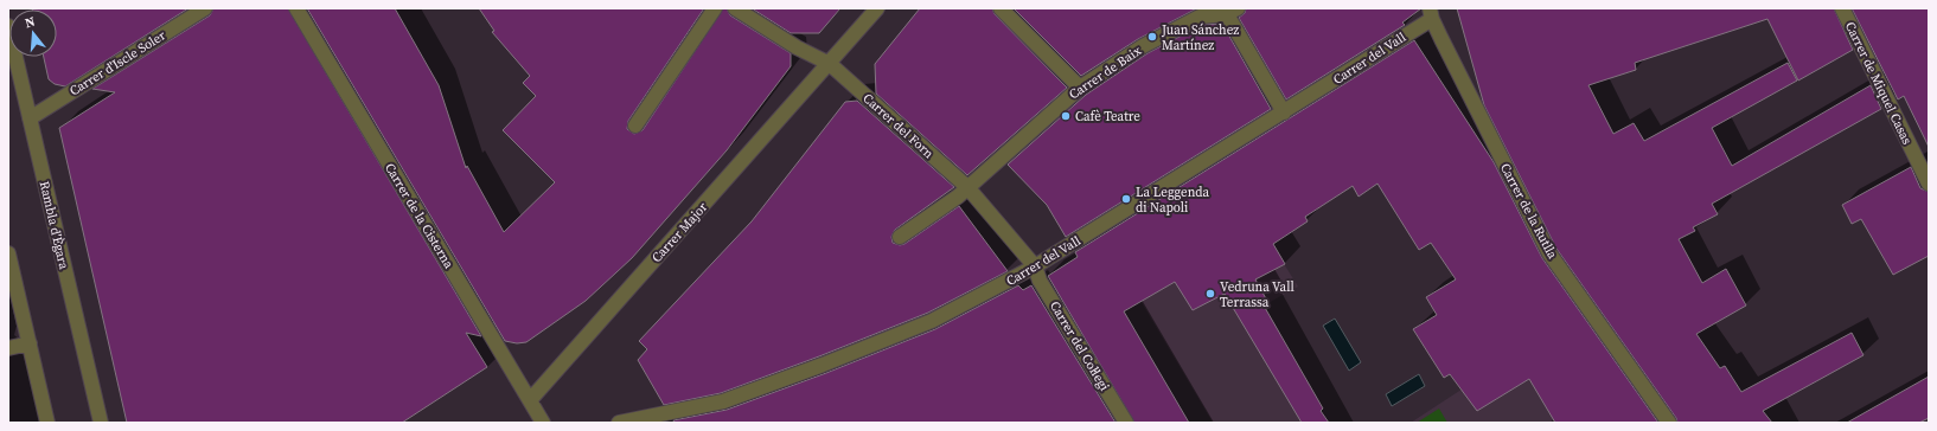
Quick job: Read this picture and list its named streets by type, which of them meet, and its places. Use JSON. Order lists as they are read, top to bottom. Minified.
{"streets":{"street":["Carrer del Vall","Carrer d'Iscle Soler","Carrer de Baix","Carrer de Miquel Casas","Carrer del Forn","Carrer de la Rutlla","Carrer de la Cisterna","Rambla d'Ègara","Carrer Major","Carrer del Col·legi"]},"crossings":[["Carrer del Vall","Carrer del Forn"],["Carrer del Vall","Carrer de la Rutlla"],["Carrer del Vall","Carrer del Col·legi"],["Carrer d'Iscle Soler","Rambla d'Ègara"],["Carrer de Baix","Carrer del Forn"],["Carrer del Forn","Carrer Major"],["Carrer del Forn","Carrer del Col·legi"],["Carrer de la Cisterna","Carrer Major"]],"places":["Juan Sánchez Martínez","Cafè Teatre","La Leggenda di Napoli","Vedruna Vall Terrassa"],"north":"top"}
